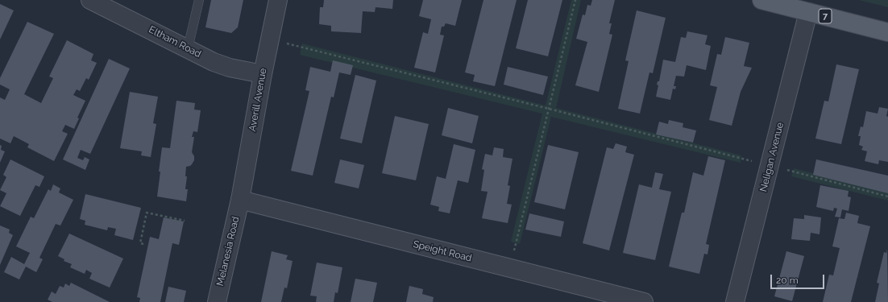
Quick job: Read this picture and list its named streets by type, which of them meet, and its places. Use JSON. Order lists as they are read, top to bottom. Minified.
{"streets":{"main road":["7"],"street":["Eltham Road","Averill Avenue","Neligan Avenue","Melanesia Road","Speight Road"]},"crossings":[["7","Neligan Avenue"],["Eltham Road","Averill Avenue"],["Averill Avenue","Melanesia Road"],["Averill Avenue","Speight Road"],["Melanesia Road","Speight Road"]],"scale_bar":"20 m"}
